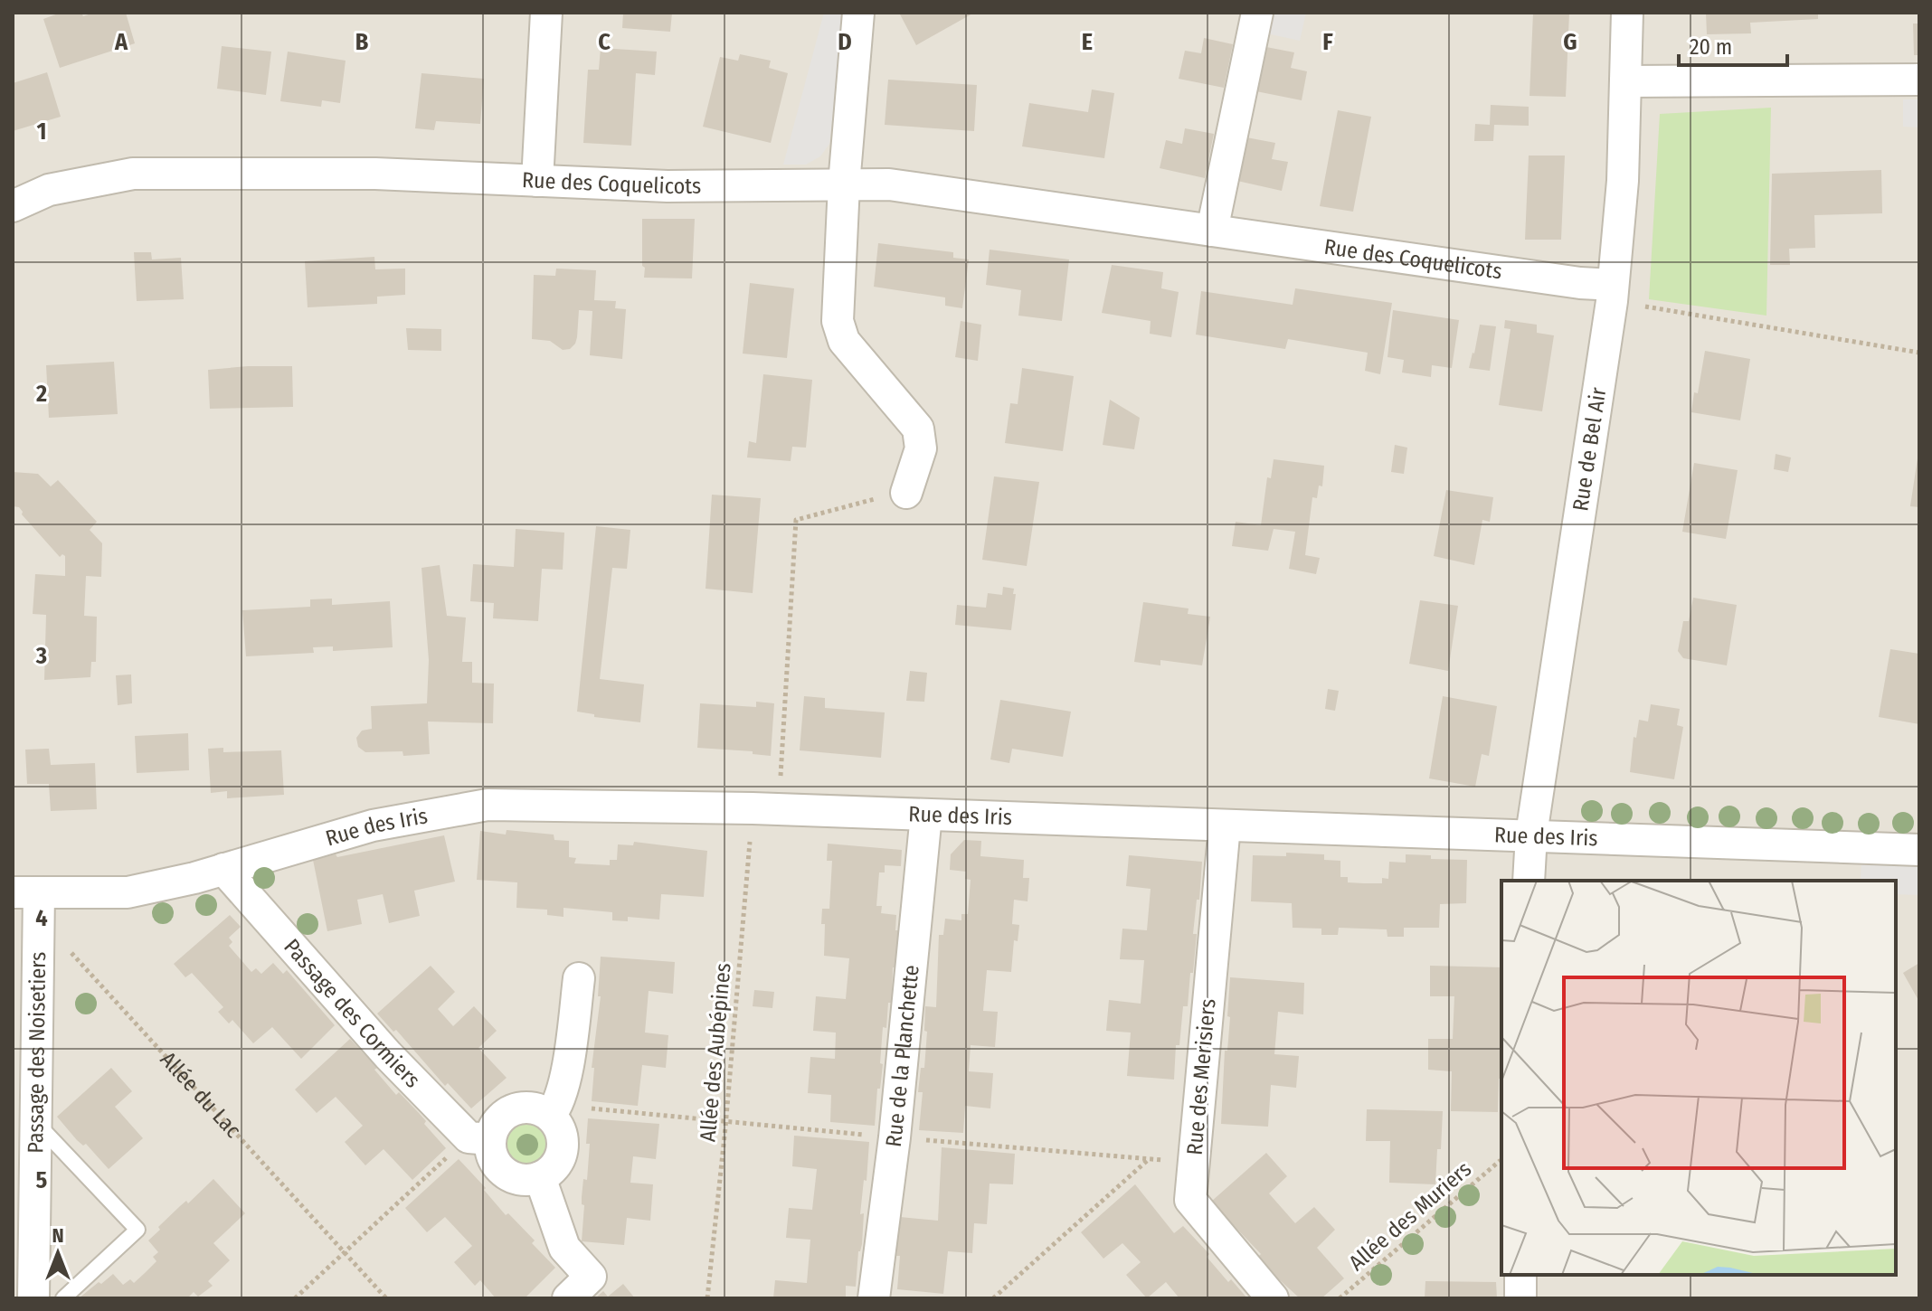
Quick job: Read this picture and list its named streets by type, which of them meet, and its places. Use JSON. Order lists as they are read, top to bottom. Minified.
{"streets":{"street":["Rue des Coquelicots","Rue de Bel Air","Rue des Iris","Passage des Cormiers","Passage des Noisetiers","Rue de la Planchette","Rue des Merisiers"],"path":["Allée des Aubépines","Allée du Lac","Allée des Muriers"]},"crossings":[["Rue des Coquelicots","Rue de Bel Air"],["Rue de Bel Air","Rue des Iris"],["Rue des Iris","Passage des Cormiers"],["Rue des Iris","Passage des Noisetiers"],["Rue des Iris","Allée des Aubépines"],["Rue des Iris","Rue de la Planchette"],["Rue des Iris","Rue des Merisiers"],["Rue des Iris","Allée du Lac"],["Passage des Noisetiers","Allée du Lac"]],"scale_bar":"20 m","north":"top","grid":{"columns":["A","B","C","D","E","F","G"],"rows":["1","2","3","4","5"]}}
